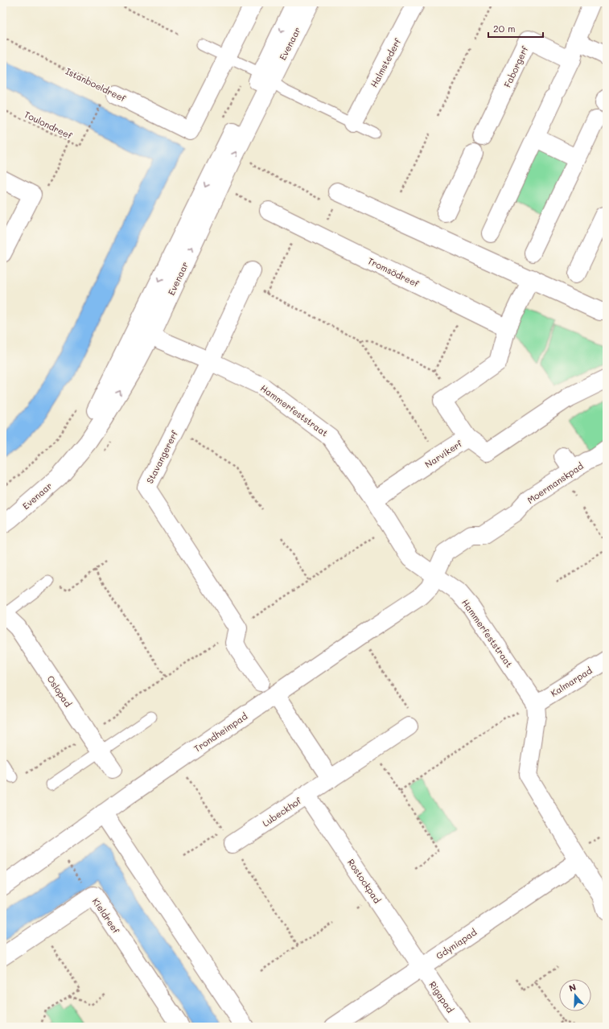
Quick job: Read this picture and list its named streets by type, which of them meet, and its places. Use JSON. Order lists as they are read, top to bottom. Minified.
{"streets":{"street":["Evenaar","Halmstederf","Faborgerf","Istanboeldreef","Tromsödreef","Hammerfeststraat","Narvikerf","Stavangererf","Moermanskpad","Kalmarpad","Oslopad","Trondheimpad","Lubeckhof","Rostockpad","Kieldreef","Gdyniapad","Rigapad"],"path":["Toulondreef"]},"crossings":[["Evenaar","Hammerfeststraat"],["Istanboeldreef","Toulondreef"],["Tromsödreef","Narvikerf"],["Hammerfeststraat","Narvikerf"],["Hammerfeststraat","Stavangererf"],["Hammerfeststraat","Moermanskpad"],["Hammerfeststraat","Kalmarpad"],["Hammerfeststraat","Trondheimpad"],["Moermanskpad","Trondheimpad"],["Lubeckhof","Rostockpad"],["Rostockpad","Gdyniapad"],["Rostockpad","Rigapad"],["Gdyniapad","Rigapad"]],"scale_bar":"20 m","north":"top"}
